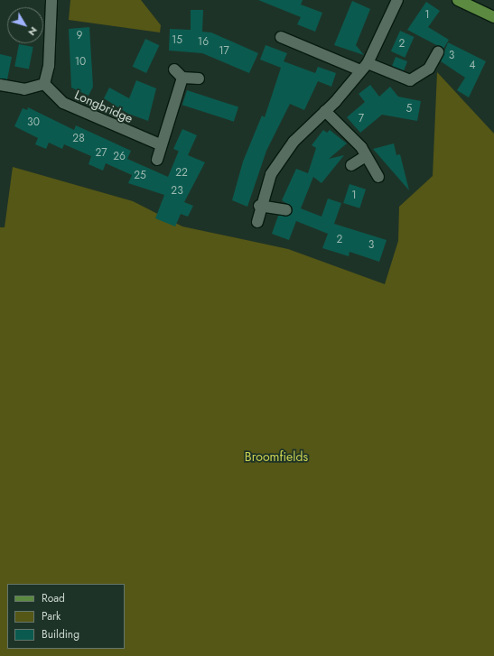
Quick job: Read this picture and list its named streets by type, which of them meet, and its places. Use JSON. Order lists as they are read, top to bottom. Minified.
{"streets":{"street":["Longbridge"]},"parks":["Broomfields"],"house_numbers":["1","9","15","16","2","17","3","10","4","5","7","30","28","27","26","22","25","23","1","2","3"],"legend":["Road","Park","Building"],"north":"bottom right"}
